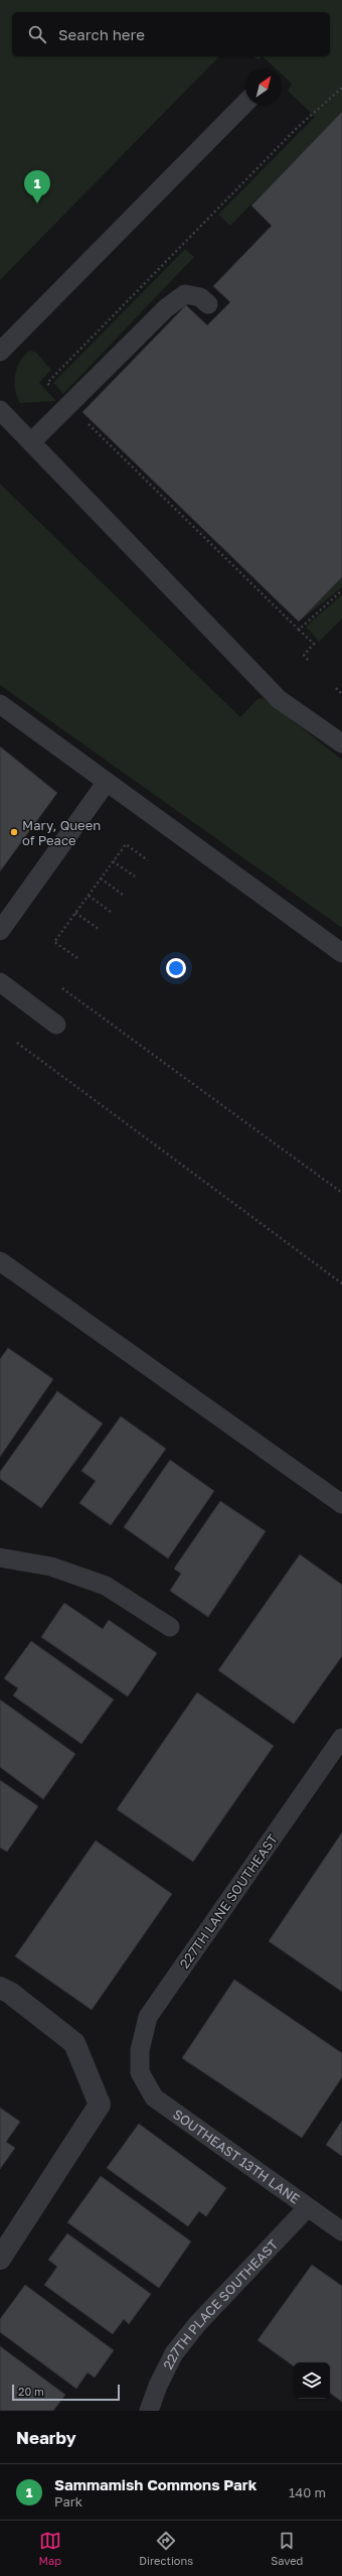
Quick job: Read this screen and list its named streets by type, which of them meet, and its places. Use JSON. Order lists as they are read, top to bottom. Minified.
{"streets":{"lane":["227TH LANE SOUTHEAST","SOUTHEAST 13TH LANE","227TH PLACE SOUTHEAST"]},"crossings":[["227TH LANE SOUTHEAST","SOUTHEAST 13TH LANE"],["SOUTHEAST 13TH LANE","227TH PLACE SOUTHEAST"]],"places":["Mary, Queen of Peace"],"scale_bar":"20 m","north":"top right","page":{"search":"Search here","pins":"1","scale":"20 m","heading":"Nearby","list":[{"mark":"1","name":"Sammamish Commons Park","note":"Park","value":"140 m"}],"nav":["Map","Directions","Saved"]}}
